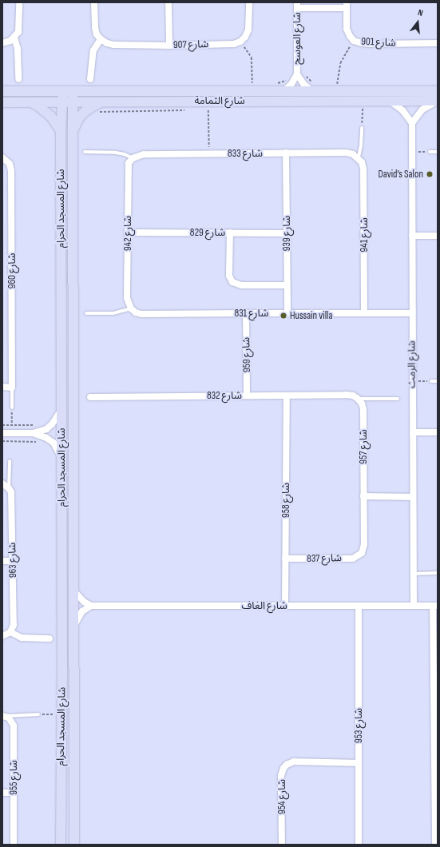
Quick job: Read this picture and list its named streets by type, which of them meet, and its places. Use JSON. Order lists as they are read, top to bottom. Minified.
{"streets":{"street":["شارع العوسج","شارع 901","شارع 907","شارع الثمامة","شارع 833","شارع المسجد الحرام","شارع 829","شارع 942","شارع 939","شارع 941","شارع 960","شارع 831","شارع 959","شارع الرمث","شارع 832","شارع 957","شارع 958","شارع 837","شارع 963","شارع الغاف","شارع 953","شارع 955","شارع 954"]},"crossings":[["شارع العوسج","شارع 901"],["شارع العوسج","شارع الثمامة"],["شارع الثمامة","شارع المسجد الحرام"],["شارع 833","شارع 942"],["شارع 833","شارع 939"],["شارع 833","شارع 941"],["شارع 829","شارع 942"],["شارع 829","شارع 939"],["شارع 942","شارع 831"],["شارع 939","شارع 831"],["شارع 941","شارع 831"],["شارع 831","شارع 959"],["شارع 831","شارع الرمث"],["شارع 959","شارع 832"],["شارع الرمث","شارع الغاف"],["شارع 832","شارع 957"],["شارع 832","شارع 958"],["شارع 957","شارع 837"],["شارع 958","شارع 837"],["شارع 958","شارع الغاف"],["شارع الغاف","شارع 953"],["شارع 953","شارع 954"]],"places":["David’s Salon","Hussain villa"],"north":"top"}
